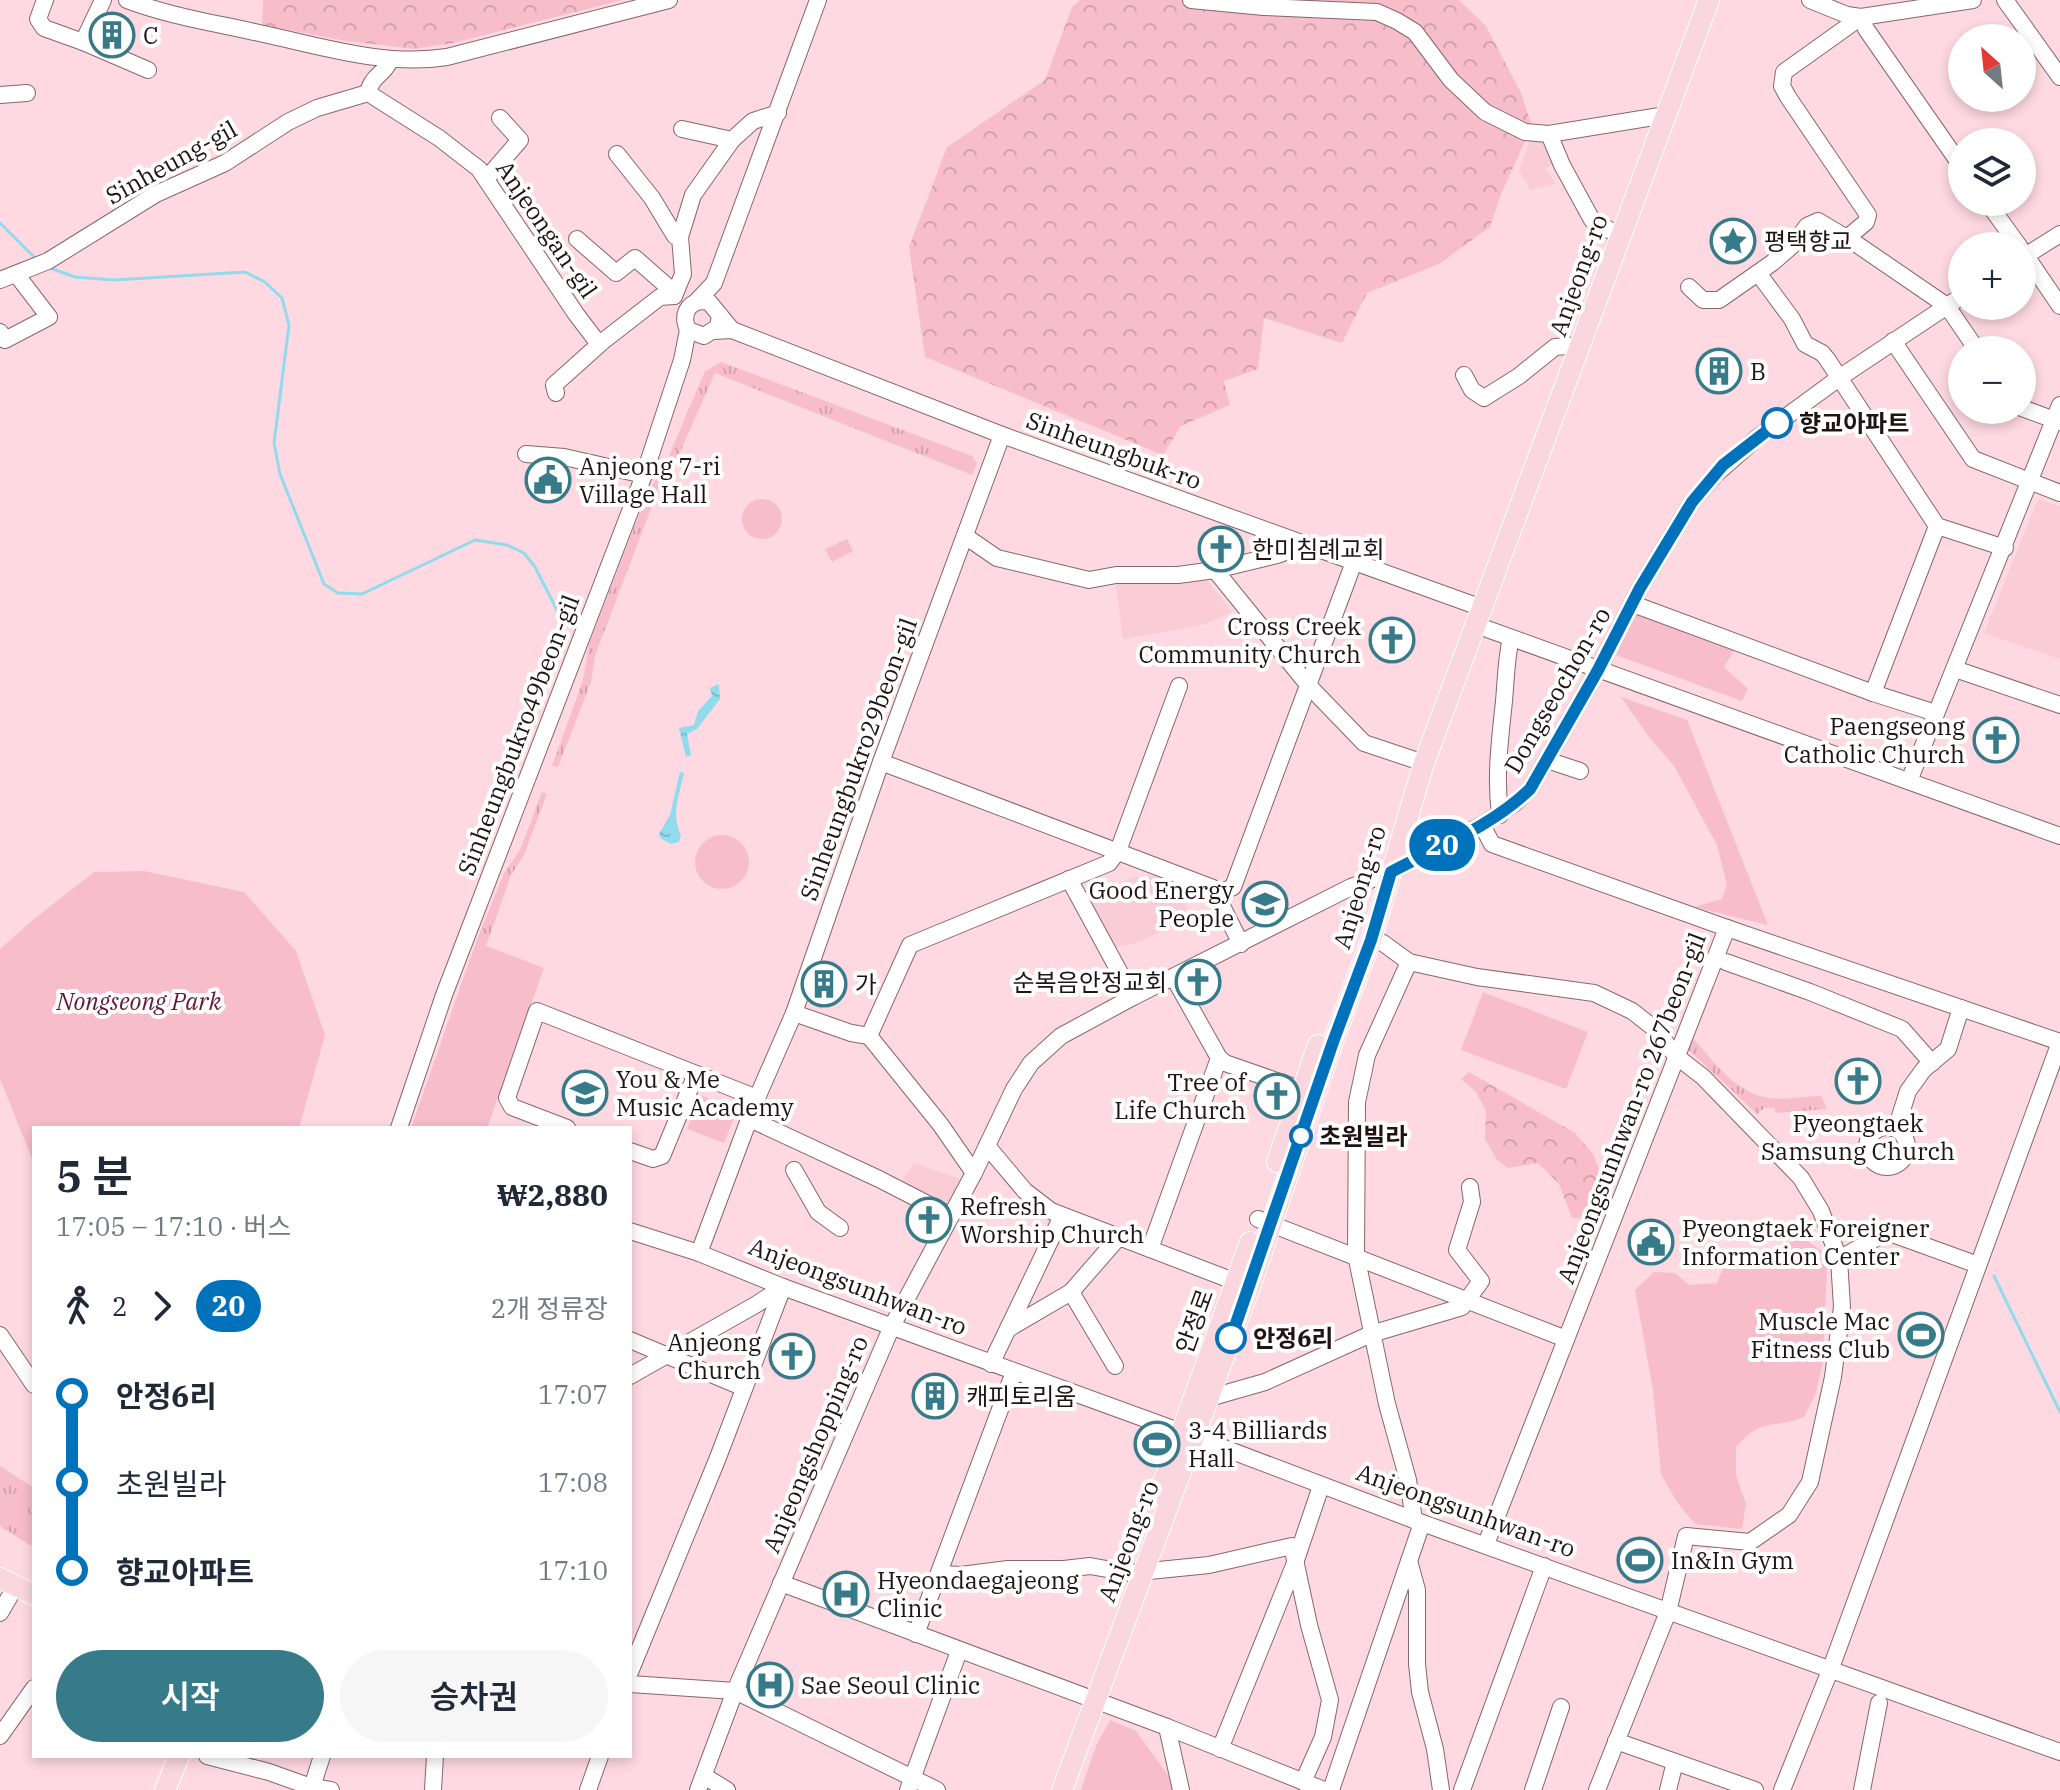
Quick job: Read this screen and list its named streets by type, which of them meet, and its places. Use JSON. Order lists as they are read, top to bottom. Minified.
{"streets":{"main road":["Anjeong-ro"],"street":["Sinheung-gil","Anjeongan-gil","Sinheungbuk-ro","Dongseochon-ro","Sinheungbukro49beon-gil","Sinheungbukro29beon-gil","Anjeongsunhwan-ro 267beon-gil","Anjeongsunhwan-ro","Anjeongshopping-ro"]},"crossings":[["Sinheung-gil","Anjeongan-gil"],["Anjeong-ro","Sinheungbuk-ro"],["Anjeong-ro","Dongseochon-ro"],["Anjeong-ro","Anjeongsunhwan-ro"],["Anjeong-ro","Anjeongshopping-ro"],["Sinheungbuk-ro","Dongseochon-ro"],["Sinheungbuk-ro","Sinheungbukro49beon-gil"],["Sinheungbuk-ro","Sinheungbukro29beon-gil"],["Dongseochon-ro","Anjeongshopping-ro"],["Sinheungbukro29beon-gil","Anjeongsunhwan-ro"],["Anjeongsunhwan-ro 267beon-gil","Anjeongsunhwan-ro"],["Anjeongsunhwan-ro","Anjeongshopping-ro"]],"parks":["Nongseong Park"],"places":{"building":["C","B","가","캐피토리움"],"place":["평택향교"],"other":["향교아파트","초원빌라","안정6리"],"public building":["Anjeong 7-ri Village Hall","Pyeongtaek Foreigner Information Center"],"church":["한미침례교회","Cross Creek Community Church","Paengseong Catholic Church","순복음안정교회","Pyeongtaek Samsung Church","Tree of Life Church","Refresh Worship Church","Anjeong Church"],"school or university":["Good Energy People","You & Me Music Academy"],"sports":["Muscle Mac Fitness Club","3-4 Billiards Hall","In&In Gym"],"hospital":["Hyeondaegajeong Clinic","Sae Seoul Clinic"]},"lines":["bus line 20"],"north":"top left","page":{"on_map":"20","map_buttons":["+","−"],"heading":["5 분","17:05 – 17:10 · 버스","₩2,880"],"legs":["2","20","2개 정류장"],"list":[{"name":"안정6리","value":"17:07"},{"name":"초원빌라","value":"17:08"},{"name":"향교아파트","value":"17:10"}],"buttons":["시작","승차권"]}}
